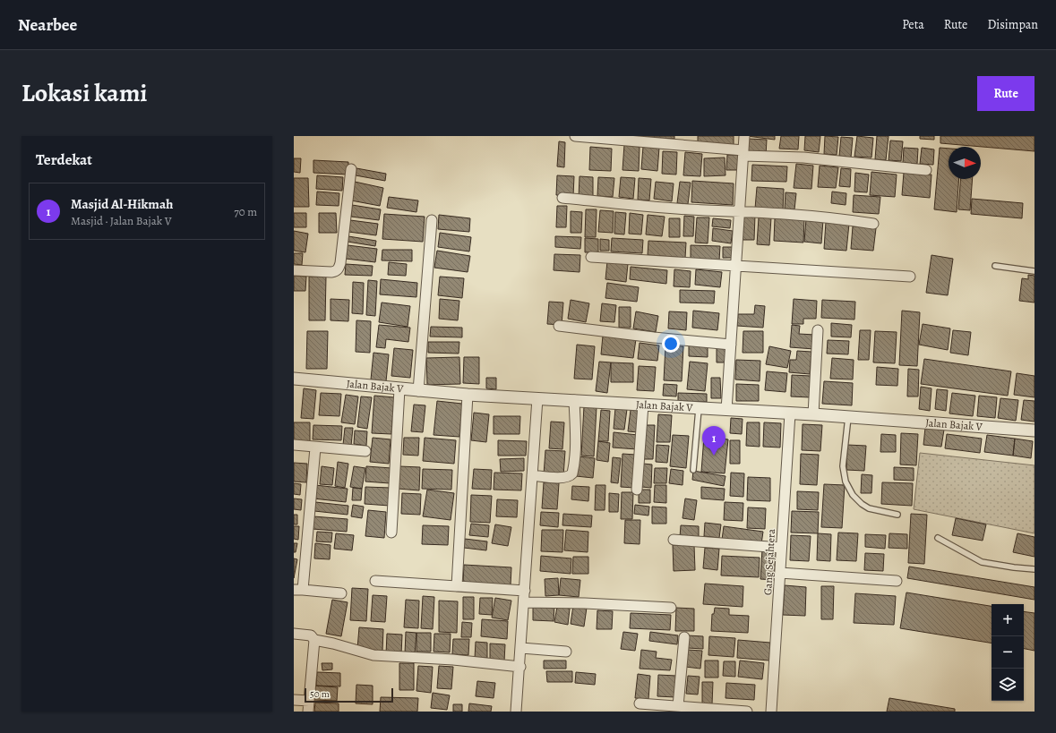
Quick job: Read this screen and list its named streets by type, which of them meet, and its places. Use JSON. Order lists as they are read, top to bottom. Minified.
{"streets":{"street":["Jalan Bajak V","Gang Sejahtera"]},"crossings":[["Jalan Bajak V","Gang Sejahtera"]],"scale_bar":"50 m","north":"right","page":{"header":"Nearbee","nav":["Peta","Rute","Disimpan"],"title":"Lokasi kami","buttons":"Rute","heading":"Terdekat","list":[{"mark":"1","name":"Masjid Al-Hikmah","note":"Masjid · Jalan Bajak V","value":"70 m"}],"pins":"1","map_buttons":["+","−"],"scale":"50 m"}}
